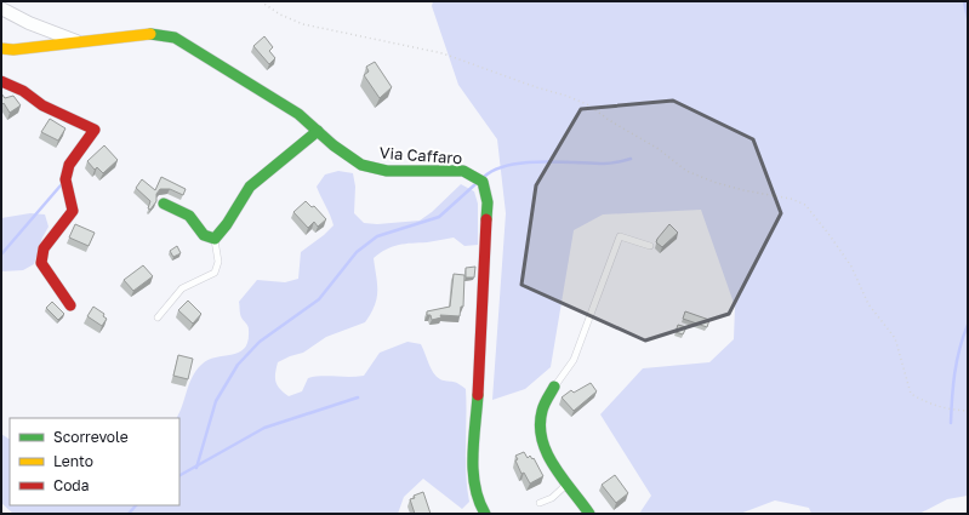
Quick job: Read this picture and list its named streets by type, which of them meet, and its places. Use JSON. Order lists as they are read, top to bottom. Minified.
{"streets":{"street":["Via Caffaro"]},"legend":["Scorrevole","Lento","Coda"]}
